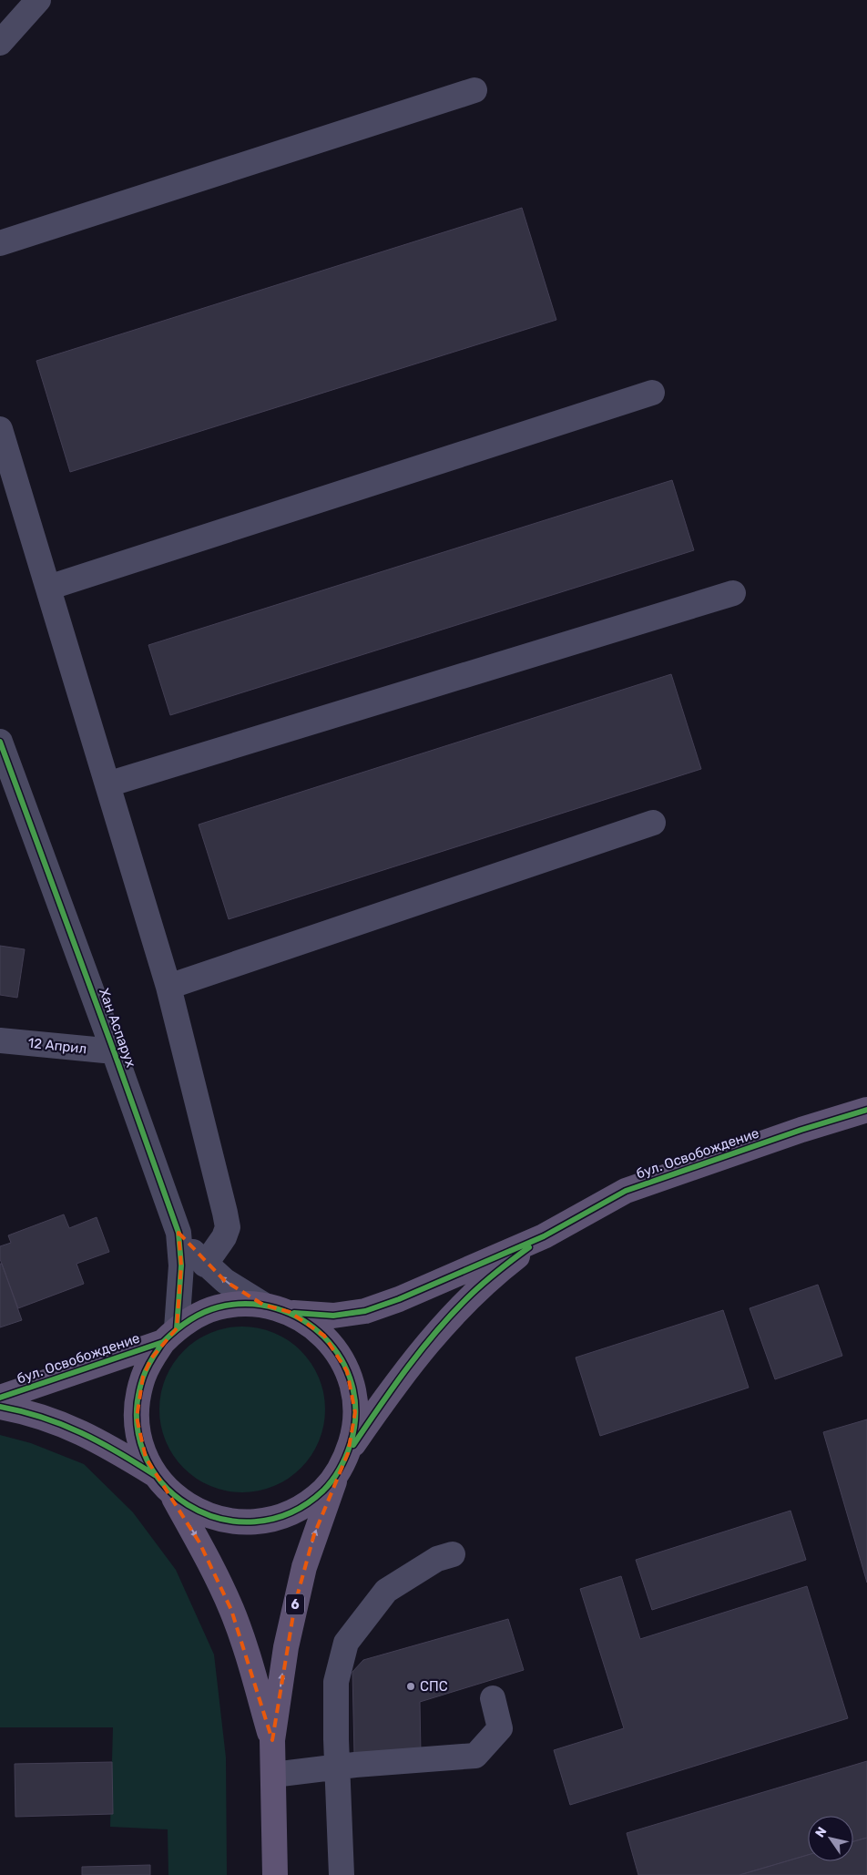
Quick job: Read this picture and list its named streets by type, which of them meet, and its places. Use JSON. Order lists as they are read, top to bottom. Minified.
{"streets":{"main road":["бул. Освобождение","6"],"street":["Хан Аспарух","12 Април"]},"crossings":[["Хан Аспарух","12 Април"],["Хан Аспарух","бул. Освобождение"],["Хан Аспарух","6"],["бул. Освобождение","6"]],"places":["СПС"],"north":"top left"}
